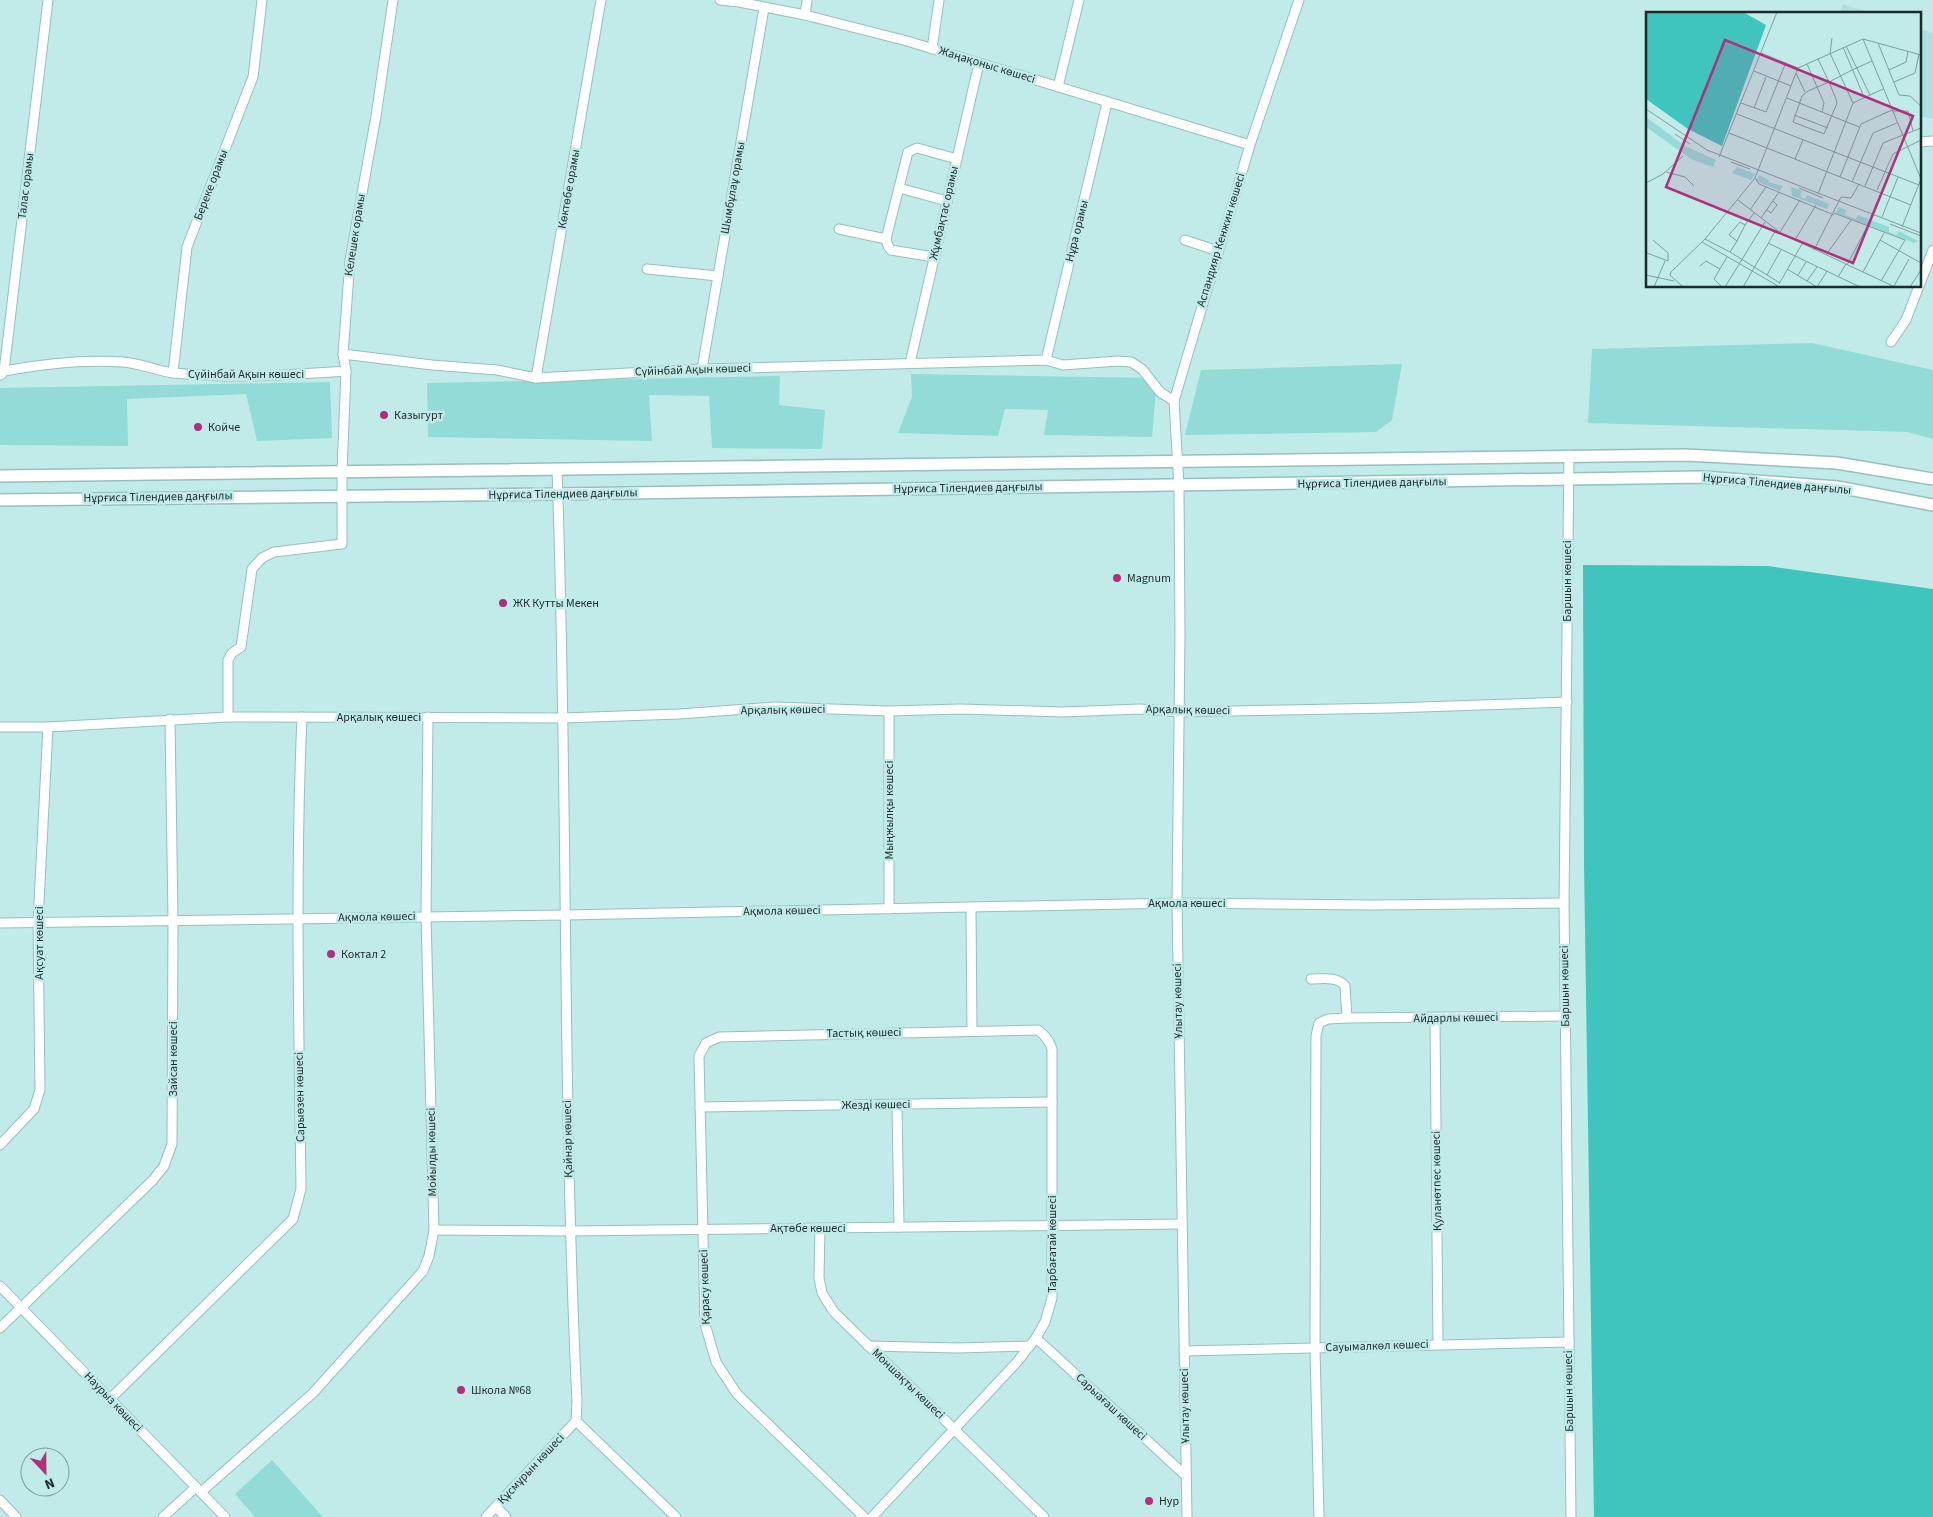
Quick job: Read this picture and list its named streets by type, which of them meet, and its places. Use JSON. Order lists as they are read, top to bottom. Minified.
{"streets":{"main road":["Нұрғиса Тілендиев даңғылы"],"street":["Жаңақоныс көшесі","Береке орамы","Талас орамы","Шымбұлаұ орамы","Көктөбе орамы","Жұмбақтас орамы","Нұра орамы","Келешек орамы","Аспандияр Кенжин көшесі","Сүйінбай Ақын көшесі","Баршын көшесі","Арқалық көшесі","Мыңжылқы көшесі","Ақмола көшесі","Ақсуат көшесі","Ұлытау көшесі","Айдарлы көшесі","Тастық көшесі","Зайсан көшесі","Сарыөзен көшесі","Жезді көшесі","Қайнар көшесі","Мойылды көшесі","Қуланөтпес көшесі","Ақтөбе көшесі","Тарбағатай көшесі","Қарасу көшесі","Сауымалкөл көшесі","Моншақты көшесі","Наурыз көшесі","Сарыағаш көшесі","Құсмұрын көшесі"]},"crossings":[["Жаңақоныс көшесі","Шымбұлаұ орамы"],["Жаңақоныс көшесі","Жұмбақтас орамы"],["Жаңақоныс көшесі","Нұра орамы"],["Жаңақоныс көшесі","Аспандияр Кенжин көшесі"],["Береке орамы","Сүйінбай Ақын көшесі"],["Талас орамы","Сүйінбай Ақын көшесі"],["Шымбұлаұ орамы","Сүйінбай Ақын көшесі"],["Көктөбе орамы","Сүйінбай Ақын көшесі"],["Жұмбақтас орамы","Сүйінбай Ақын көшесі"],["Нұра орамы","Сүйінбай Ақын көшесі"],["Келешек орамы","Сүйінбай Ақын көшесі"],["Келешек орамы","Нұрғиса Тілендиев даңғылы"],["Аспандияр Кенжин көшесі","Сүйінбай Ақын көшесі"],["Аспандияр Кенжин көшесі","Нұрғиса Тілендиев даңғылы"],["Аспандияр Кенжин көшесі","Ұлытау көшесі"],["Нұрғиса Тілендиев даңғылы","Баршын көшесі"],["Нұрғиса Тілендиев даңғылы","Ұлытау көшесі"],["Нұрғиса Тілендиев даңғылы","Қайнар көшесі"],["Баршын көшесі","Арқалық көшесі"],["Баршын көшесі","Ақмола көшесі"],["Баршын көшесі","Айдарлы көшесі"],["Баршын көшесі","Сауымалкөл көшесі"],["Арқалық көшесі","Мыңжылқы көшесі"],["Арқалық көшесі","Ақсуат көшесі"],["Арқалық көшесі","Ұлытау көшесі"],["Арқалық көшесі","Зайсан көшесі"],["Арқалық көшесі","Сарыөзен көшесі"],["Арқалық көшесі","Қайнар көшесі"],["Арқалық көшесі","Мойылды көшесі"],["Мыңжылқы көшесі","Ақмола көшесі"],["Ақмола көшесі","Ақсуат көшесі"],["Ақмола көшесі","Ұлытау көшесі"],["Ақмола көшесі","Зайсан көшесі"],["Ақмола көшесі","Сарыөзен көшесі"],["Ақмола көшесі","Қайнар көшесі"],["Ақмола көшесі","Мойылды көшесі"],["Ұлытау көшесі","Ақтөбе көшесі"],["Ұлытау көшесі","Сауымалкөл көшесі"],["Ұлытау көшесі","Сарыағаш көшесі"],["Айдарлы көшесі","Қуланөтпес көшесі"],["Айдарлы көшесі","Сауымалкөл көшесі"],["Тастық көшесі","Тарбағатай көшесі"],["Тастық көшесі","Қарасу көшесі"],["Зайсан көшесі","Наурыз көшесі"],["Сарыөзен көшесі","Наурыз көшесі"],["Жезді көшесі","Тарбағатай көшесі"],["Жезді көшесі","Қарасу көшесі"],["Қайнар көшесі","Ақтөбе көшесі"],["Қайнар көшесі","Құсмұрын көшесі"],["Мойылды көшесі","Ақтөбе көшесі"],["Мойылды көшесі","Наурыз көшесі"],["Қуланөтпес көшесі","Сауымалкөл көшесі"],["Ақтөбе көшесі","Тарбағатай көшесі"],["Ақтөбе көшесі","Қарасу көшесі"],["Ақтөбе көшесі","Моншақты көшесі"],["Тарбағатай көшесі","Моншақты көшесі"],["Тарбағатай көшесі","Сарыағаш көшесі"]],"places":["Казыгурт","Койче","Magnum","ЖК Кутты Мекен","Коктал 2","Школа №68","Нур"],"north":"bottom"}
